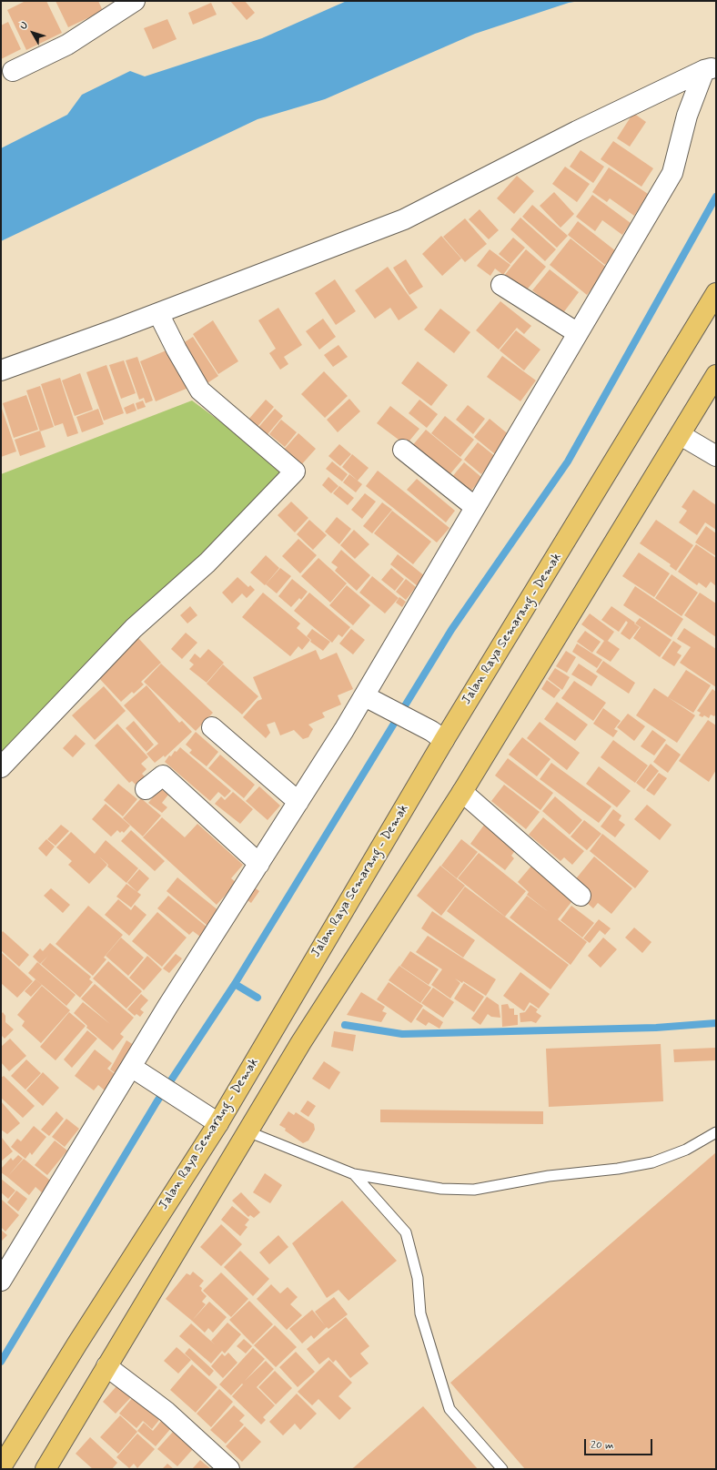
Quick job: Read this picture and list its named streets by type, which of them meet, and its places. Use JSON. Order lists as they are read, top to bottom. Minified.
{"streets":{"highway":["Jalan Raya Semarang - Demak"]},"scale_bar":"20 m","north":"top left"}
